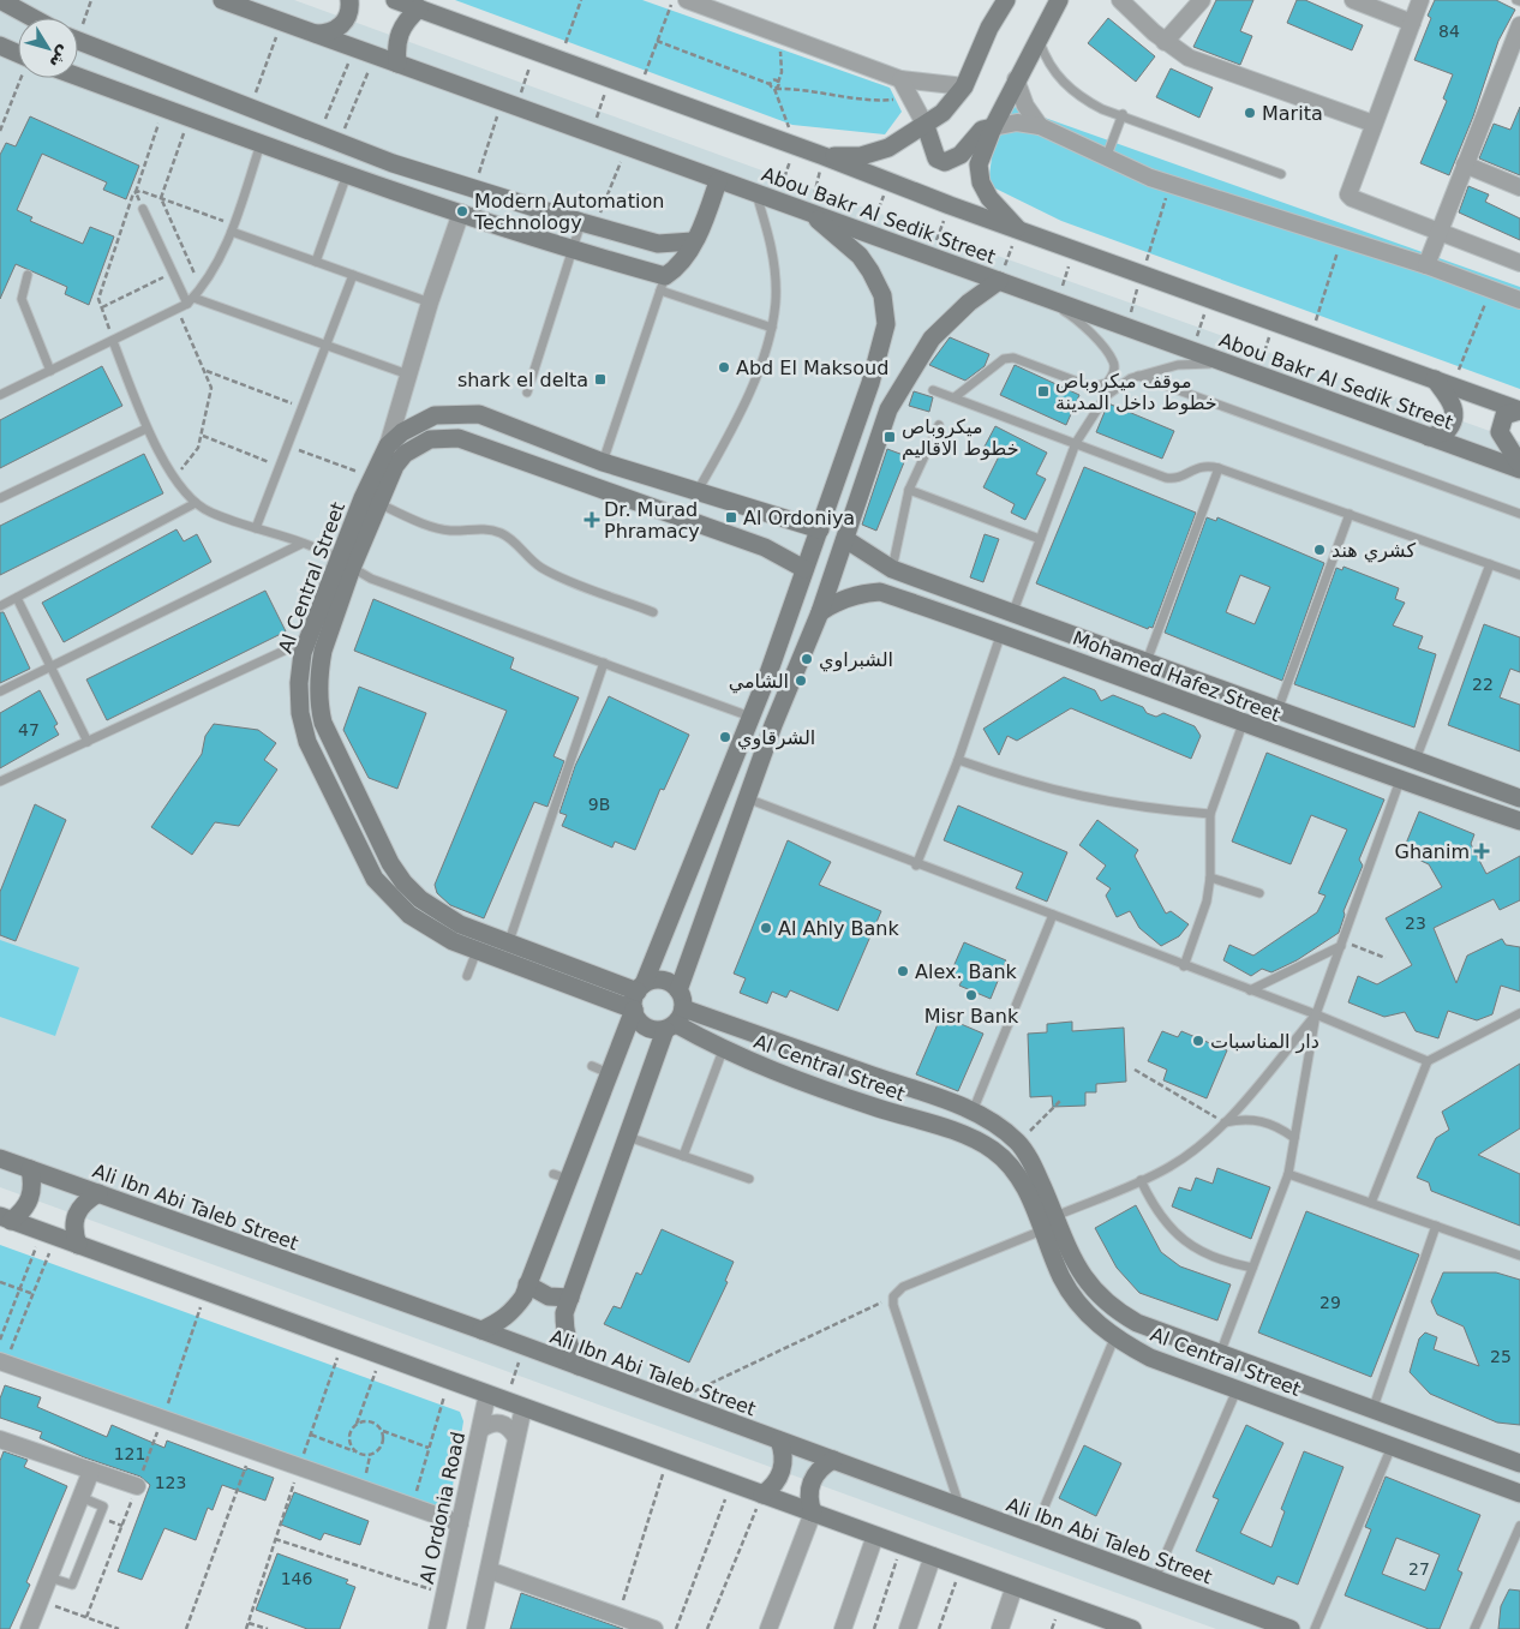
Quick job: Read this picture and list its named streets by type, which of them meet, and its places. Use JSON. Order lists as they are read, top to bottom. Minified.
{"streets":{"street":["Abou Bakr Al Sedik Street","Al Central Street","Mohamed Hafez Street","Ali Ibn Abi Taleb Street","Al Ordonia Road"]},"places":{"other":["Marita","Modern Automation Technology","Abd El Maksoud","كشري هند","الشبراوي","الشامي","الشرقاوي","Al Ahly Bank","Alex. Bank","Misr Bank","دار المناسبات"],"transit":["shark el delta","موقف ميكروباص خطوط داخل المدينة","ميكروباص خطوط الاقاليم","Al Ordoniya"],"health":["Dr. Murad Phramacy","Ghanim"]},"house_numbers":["84","22","47","9B","23","29","25","121","123","27","146"],"north":"bottom right"}
